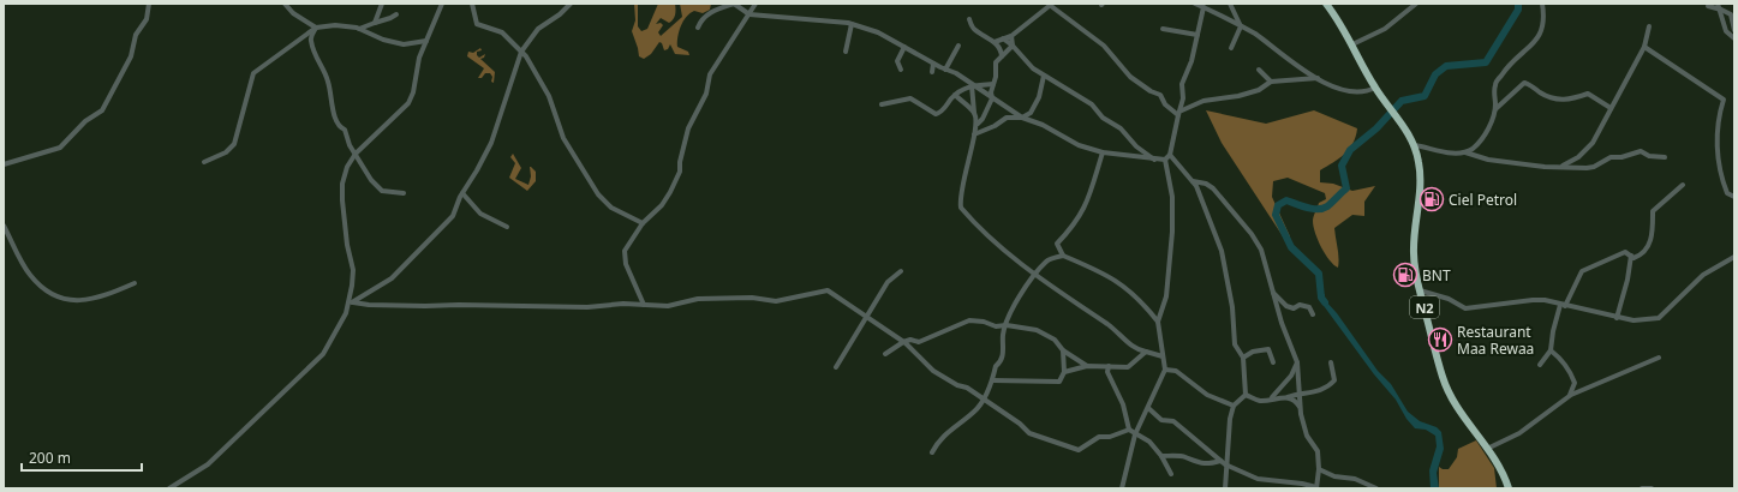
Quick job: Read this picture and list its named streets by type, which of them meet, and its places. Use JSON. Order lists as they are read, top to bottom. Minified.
{"streets":{"highway":["N2"]},"places":{"fuel station":["Ciel Petrol","BNT"],"restaurant":["Restaurant Maa Rewaa"]},"scale_bar":"200 m"}
